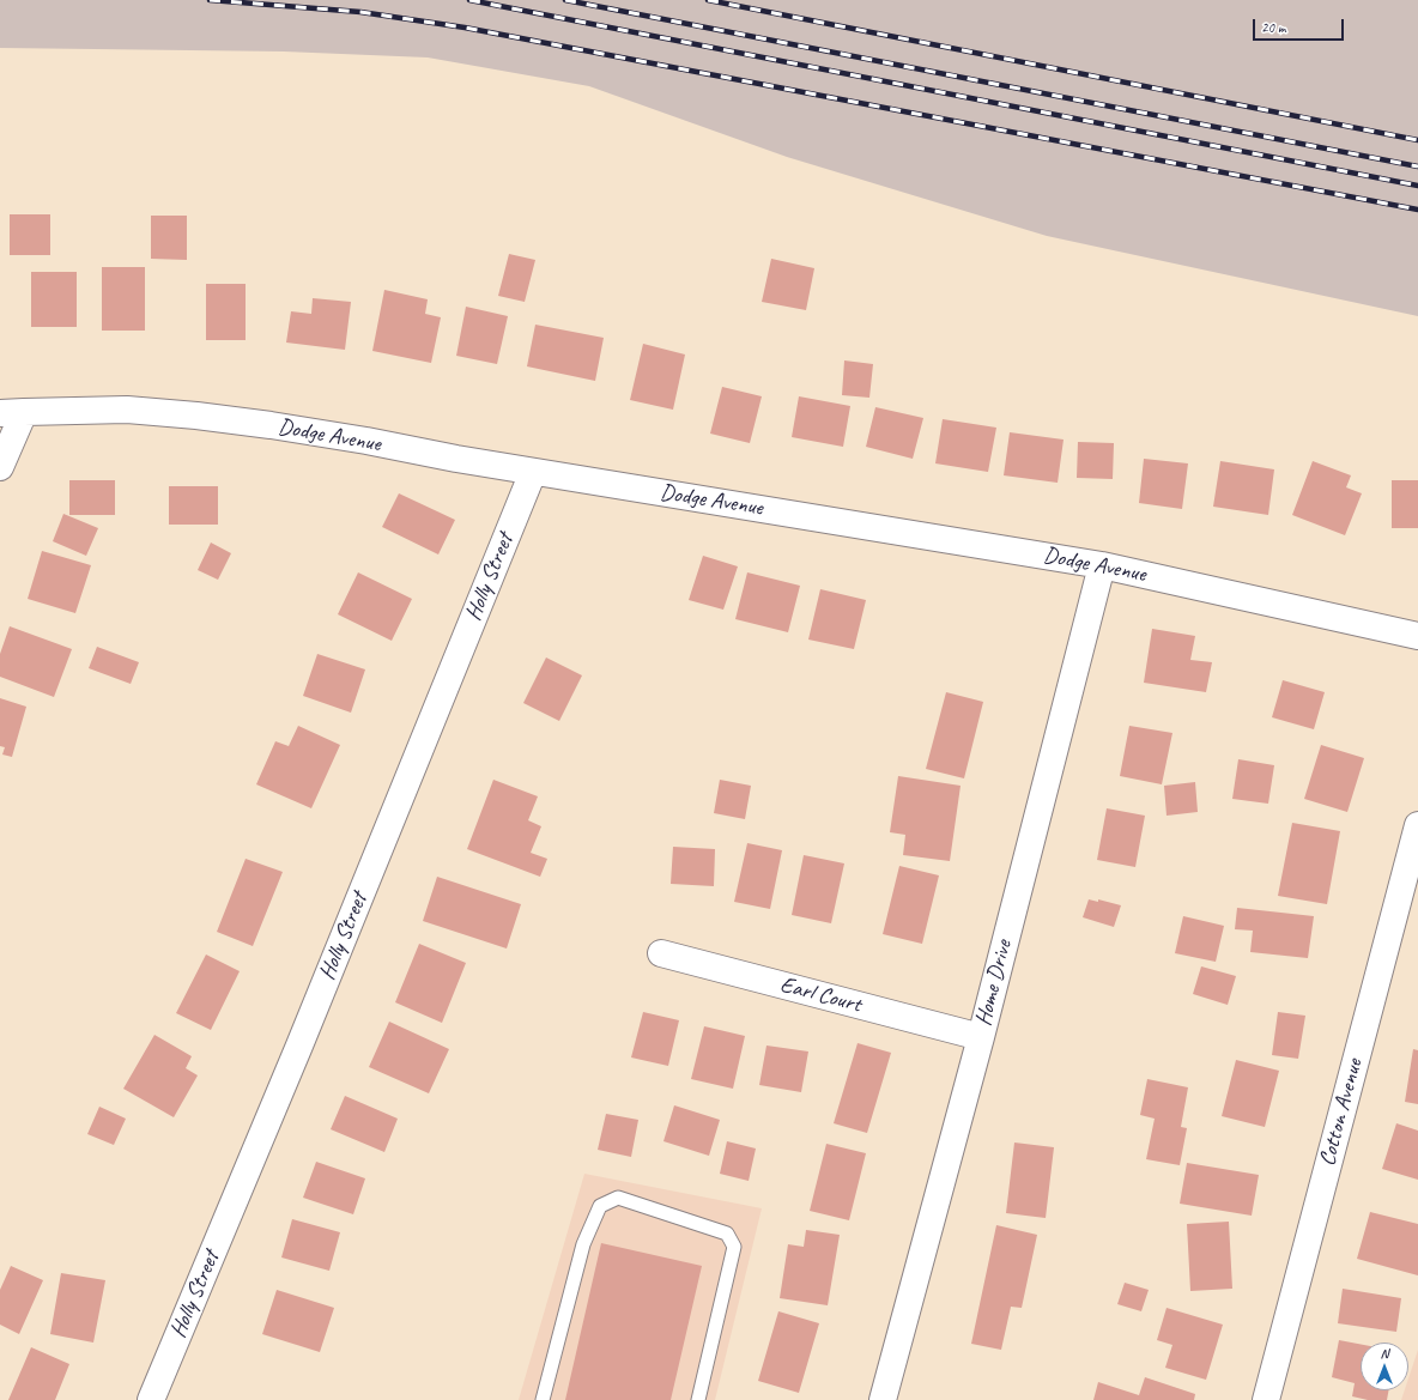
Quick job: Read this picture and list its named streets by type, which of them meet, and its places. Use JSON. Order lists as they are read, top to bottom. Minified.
{"streets":{"street":["Dodge Avenue","Holly Street","Home Drive","Earl Court","Cotton Avenue"]},"crossings":[["Dodge Avenue","Holly Street"],["Dodge Avenue","Home Drive"],["Home Drive","Earl Court"]],"scale_bar":"20 m","north":"top"}
